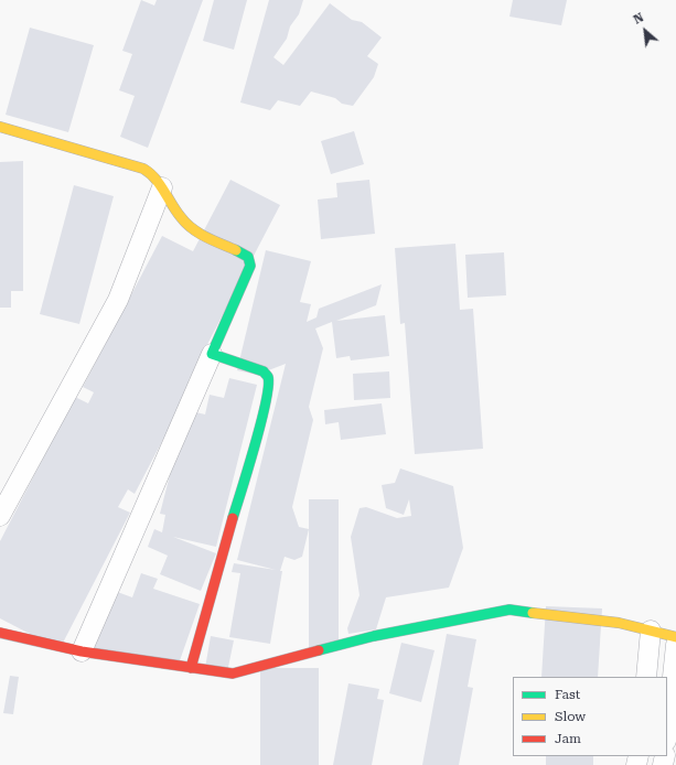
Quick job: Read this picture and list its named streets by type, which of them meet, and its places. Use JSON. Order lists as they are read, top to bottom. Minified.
{"legend":["Fast","Slow","Jam"],"north":"top left"}
